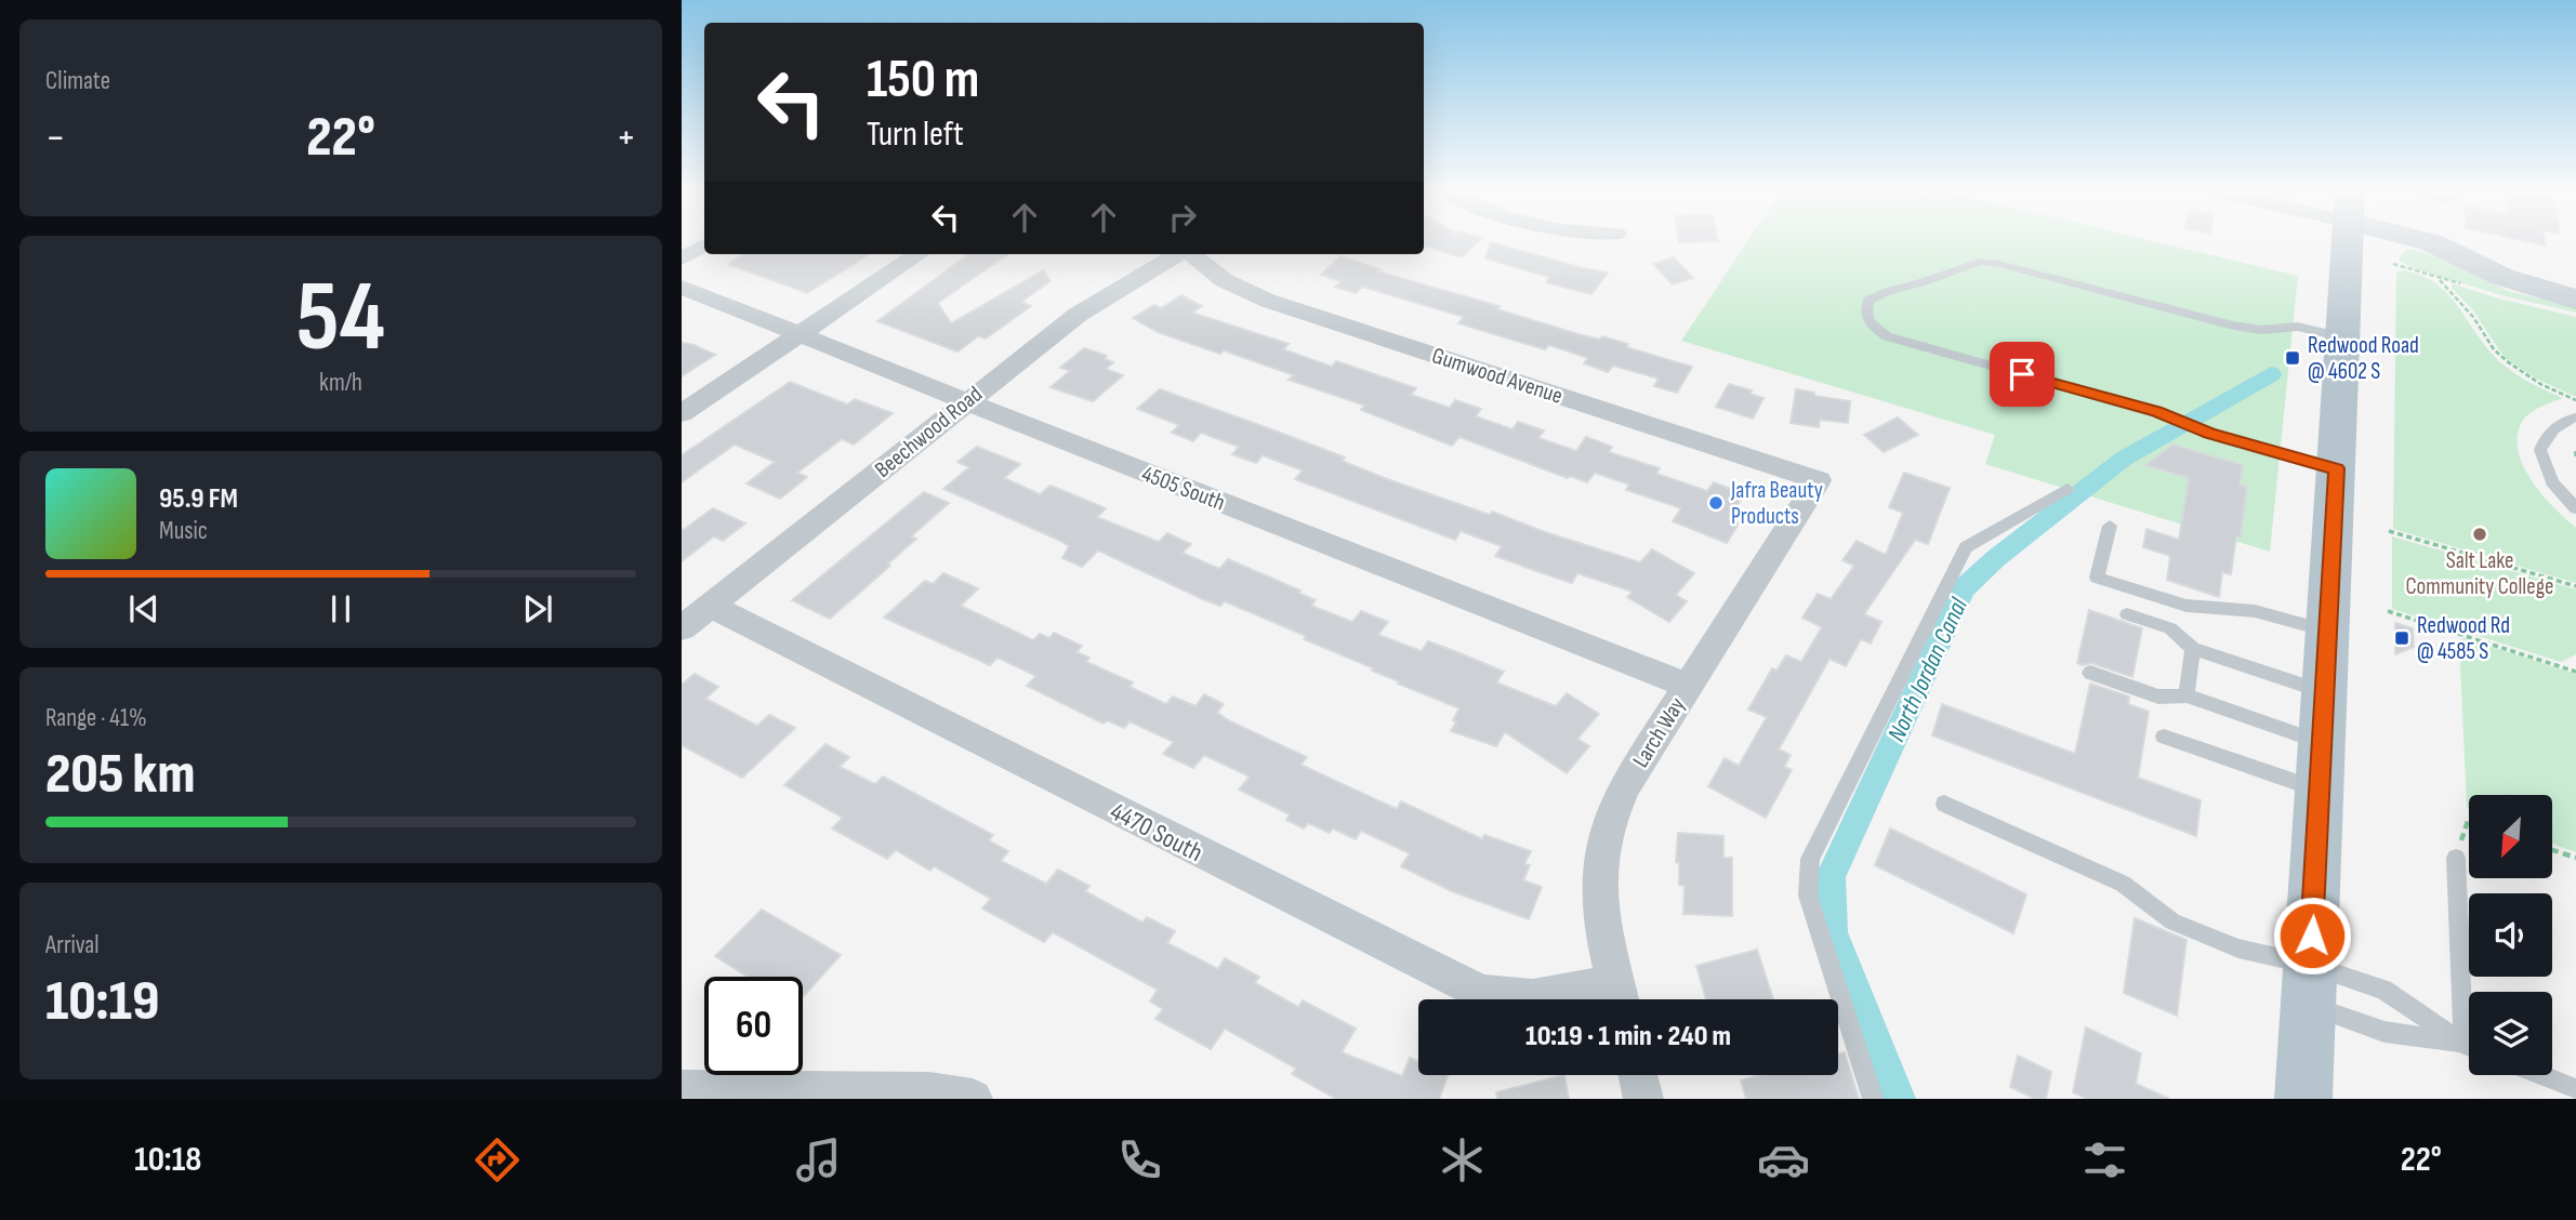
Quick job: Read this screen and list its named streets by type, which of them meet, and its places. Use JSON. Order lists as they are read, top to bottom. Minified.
{"streets":{"street":["Gumwood Avenue","Beechwood Road","4505 South","Larch Way","4470 South"]},"crossings":[["Gumwood Avenue","Larch Way"],["Beechwood Road","4505 South"],["Beechwood Road","4470 South"],["4505 South","Larch Way"],["Larch Way","4470 South"]],"water":["North Jordan Canal"],"places":{"transit":["Redwood Road @ 4602 S","Redwood Rd @ 4585 S"],"other":["Jafra Beauty Products","Salt Lake Community College"]},"north":"bottom left","page":{"tile":["Climate",["54","km/h"],["Range · 41%","205 km"],["Arrival","10:19"]],"turn":["150 m","Turn left"],"heat":["−","22°","+"],"song":["95.9 FM","Music"],"limit":"60","trip":"10:19 · 1 min · 240 m","tabs":["10:18","22°"]}}
